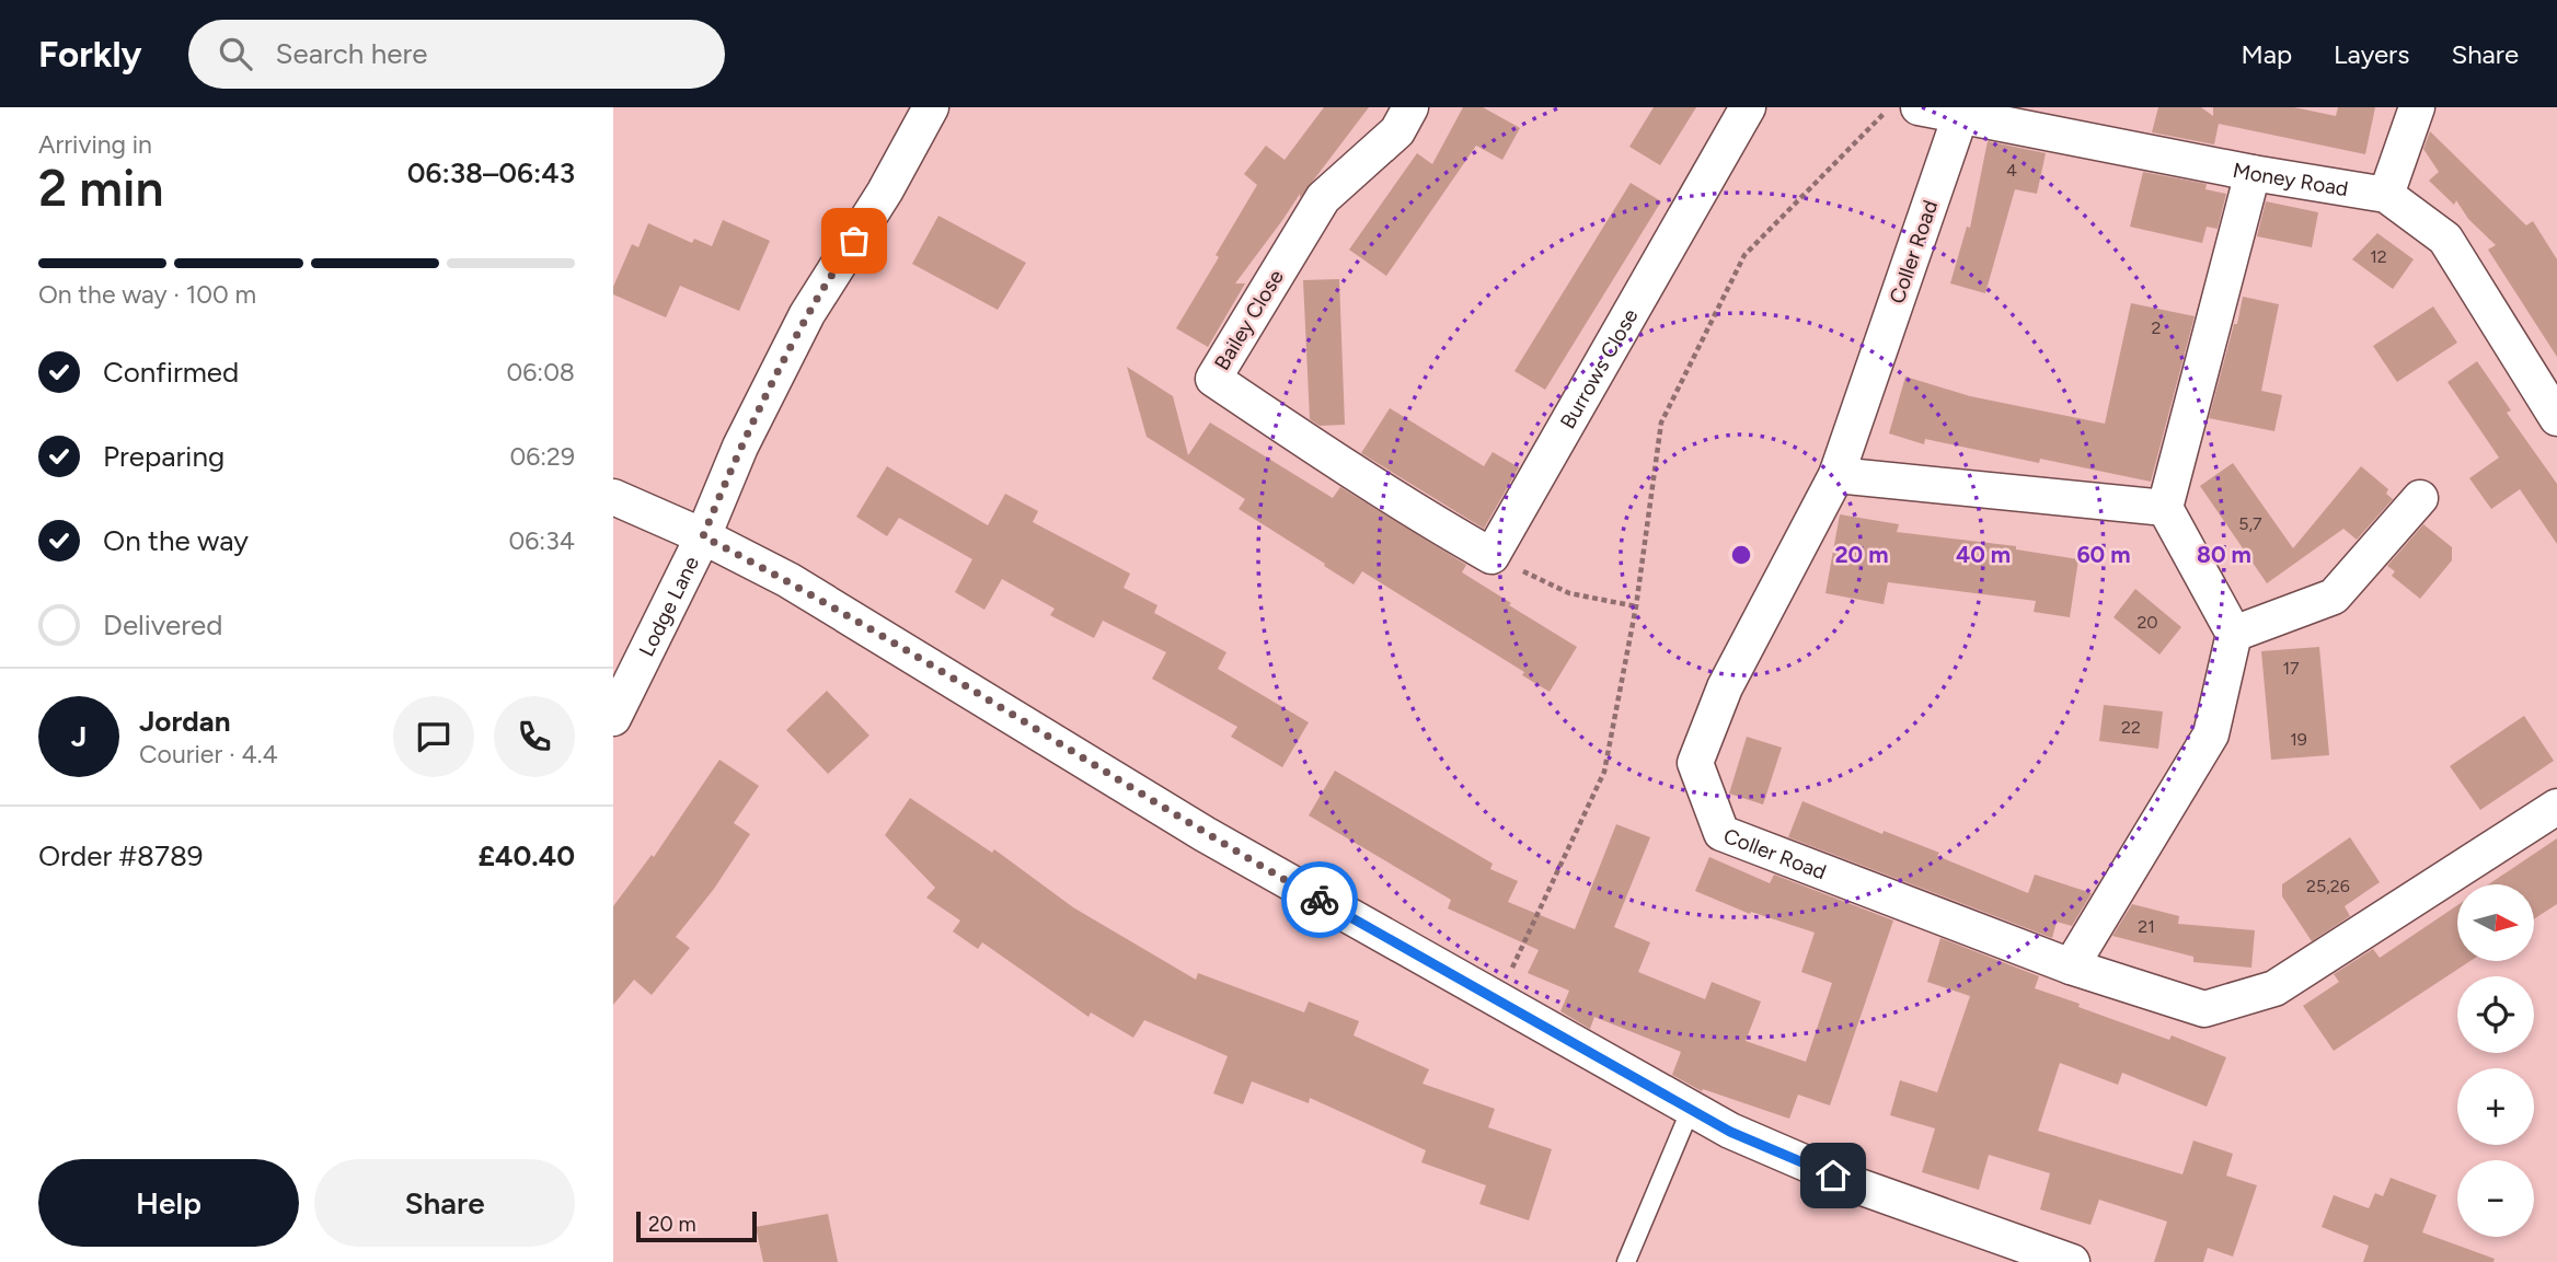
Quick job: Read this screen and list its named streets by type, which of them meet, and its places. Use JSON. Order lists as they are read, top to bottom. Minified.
{"streets":{"street":["Money Road","Coller Road","Bailey Close","Burrows Close","Lodge Lane"]},"crossings":[["Money Road","Coller Road"],["Bailey Close","Burrows Close"]],"house_numbers":["4","12","2","5,7","20","17","22","19","25,26","21"],"scale_bar":"20 m","north":"right","page":{"header":"Forkly","search":"Search here","nav":["Map","Layers","Share"],"heading":["2 min","Arriving in","06:38–06:43"],"panel":["Jordan","Courier · 4.4","Order #8789","£40.40"],"bar":"On the way · 100 m","list":[["Confirmed","06:08"],["Preparing","06:29"],["On the way","06:34"],"Delivered"],"round":"J","map_buttons":["+","−"],"buttons":["Help","Share"],"scale":"20 m"},"rings":["20 m","40 m","60 m","80 m"]}
